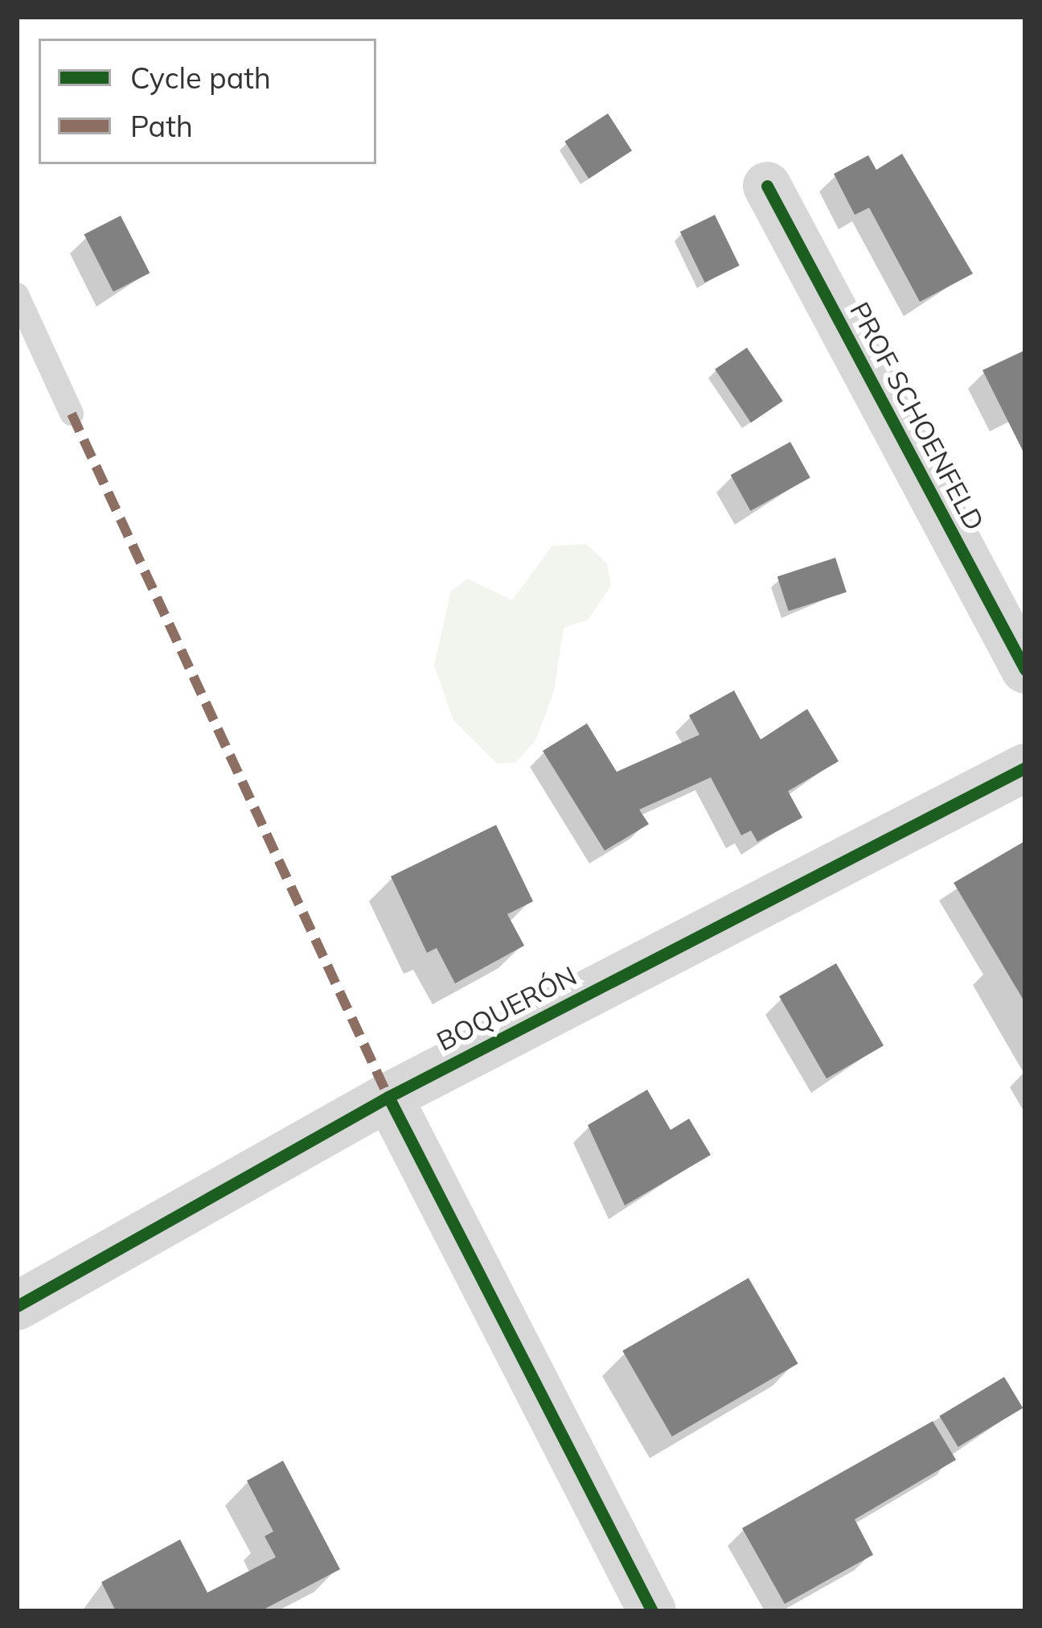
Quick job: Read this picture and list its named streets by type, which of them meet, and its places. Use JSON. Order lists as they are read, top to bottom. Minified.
{"streets":{"street":["PROF SCHOENFELD","BOQUERÓN"]},"legend":["Cycle path","Path"]}
